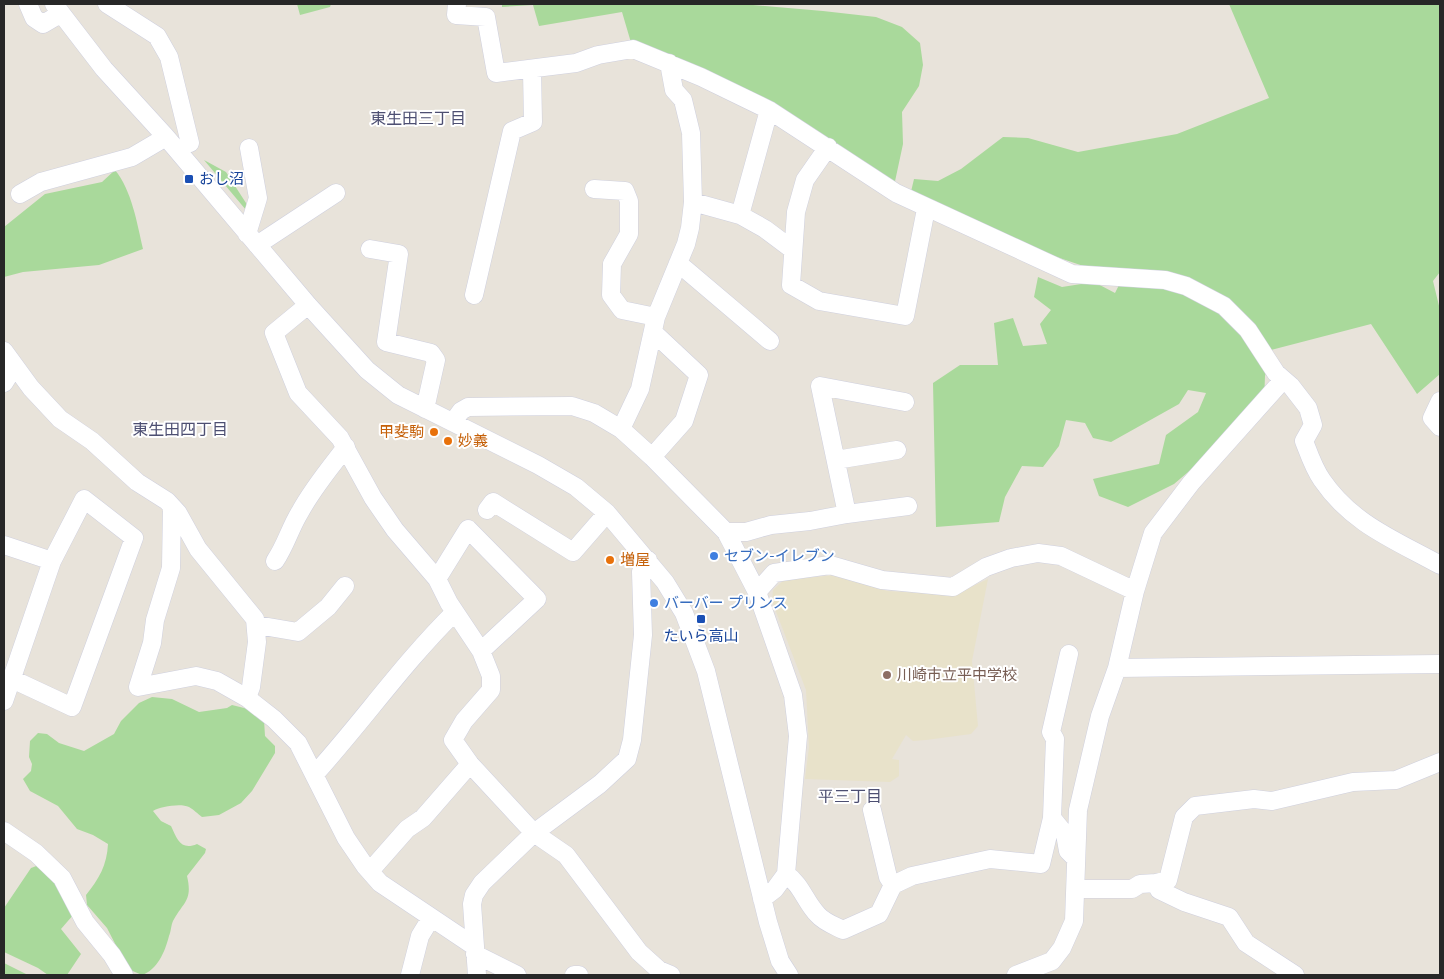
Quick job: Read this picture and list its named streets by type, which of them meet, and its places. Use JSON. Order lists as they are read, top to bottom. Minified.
{"districts":["東生田三丁目","東生田四丁目","平三丁目"],"places":{"transit":["おし沼","たいら高山"],"other":["甲斐駒","妙義","セブン-イレブン","増屋","バーバー プリンス","川崎市立平中学校"]}}
